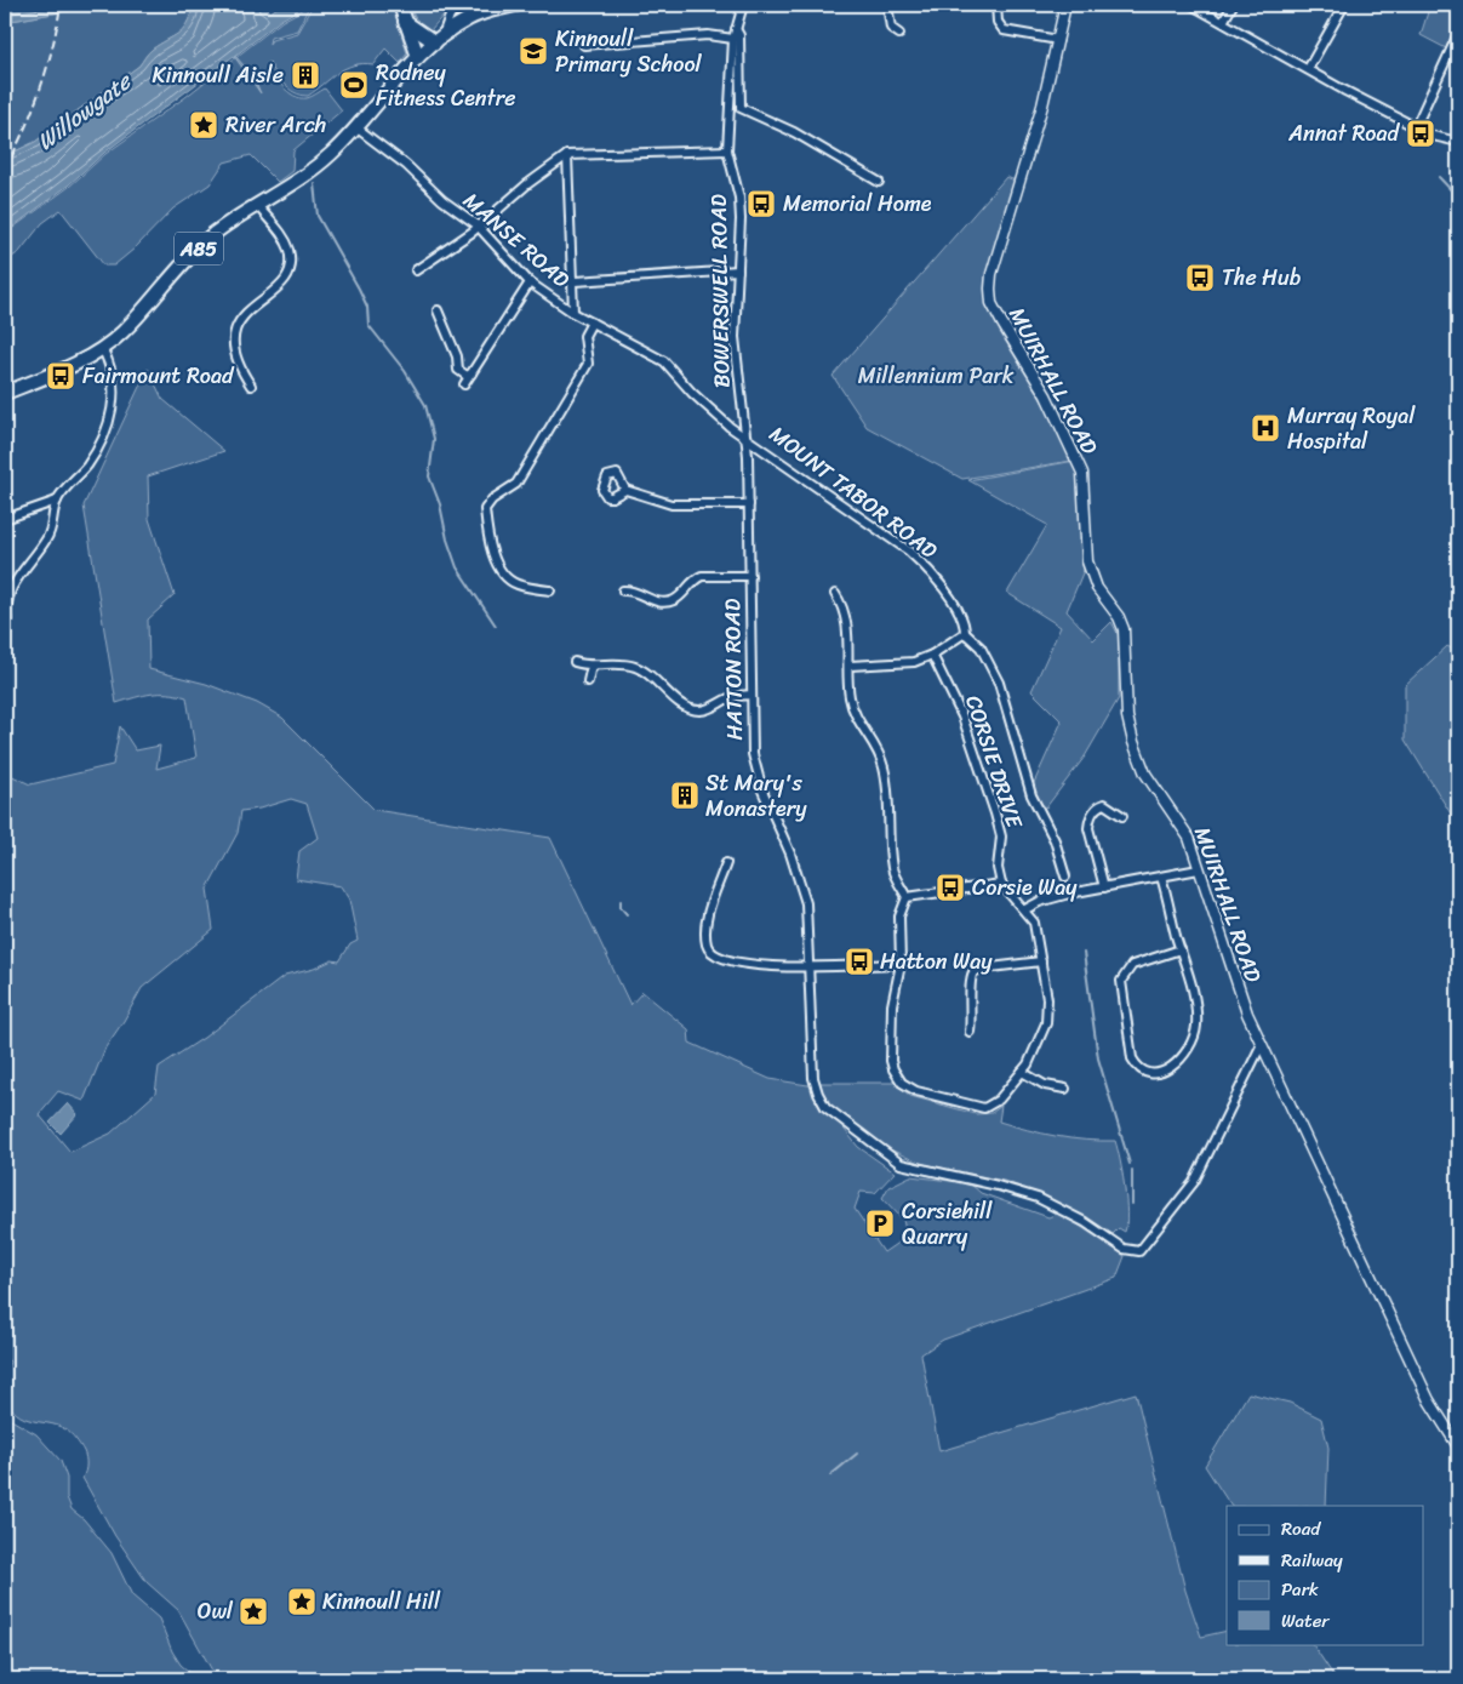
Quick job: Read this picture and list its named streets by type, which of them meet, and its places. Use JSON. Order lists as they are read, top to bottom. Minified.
{"streets":{"main road":["A85"],"street":["MANSE ROAD","BOWERSWELL ROAD","MUIRHALL ROAD","MOUNT TABOR ROAD","HATTON ROAD","CORSIE DRIVE"]},"crossings":[["MANSE ROAD","A85"],["MANSE ROAD","BOWERSWELL ROAD"],["MANSE ROAD","MOUNT TABOR ROAD"],["MANSE ROAD","HATTON ROAD"],["BOWERSWELL ROAD","MOUNT TABOR ROAD"],["BOWERSWELL ROAD","HATTON ROAD"],["MUIRHALL ROAD","HATTON ROAD"],["MOUNT TABOR ROAD","HATTON ROAD"]],"water":["Willowgate"],"parks":["Millennium Park"],"places":{"school or university":["Kinnoull Primary School"],"building":["Kinnoull Aisle","St Mary's Monastery"],"sports":["Rodney Fitness Centre"],"place":["River Arch","Kinnoull Hill","Owl"],"bus stop":["Annat Road","Memorial Home","The Hub","Fairmount Road","Corsie Way","Hatton Way"],"hospital":["Murray Royal Hospital"],"parking":["Corsiehill Quarry"]},"legend":["Road","Railway","Park","Water"]}
